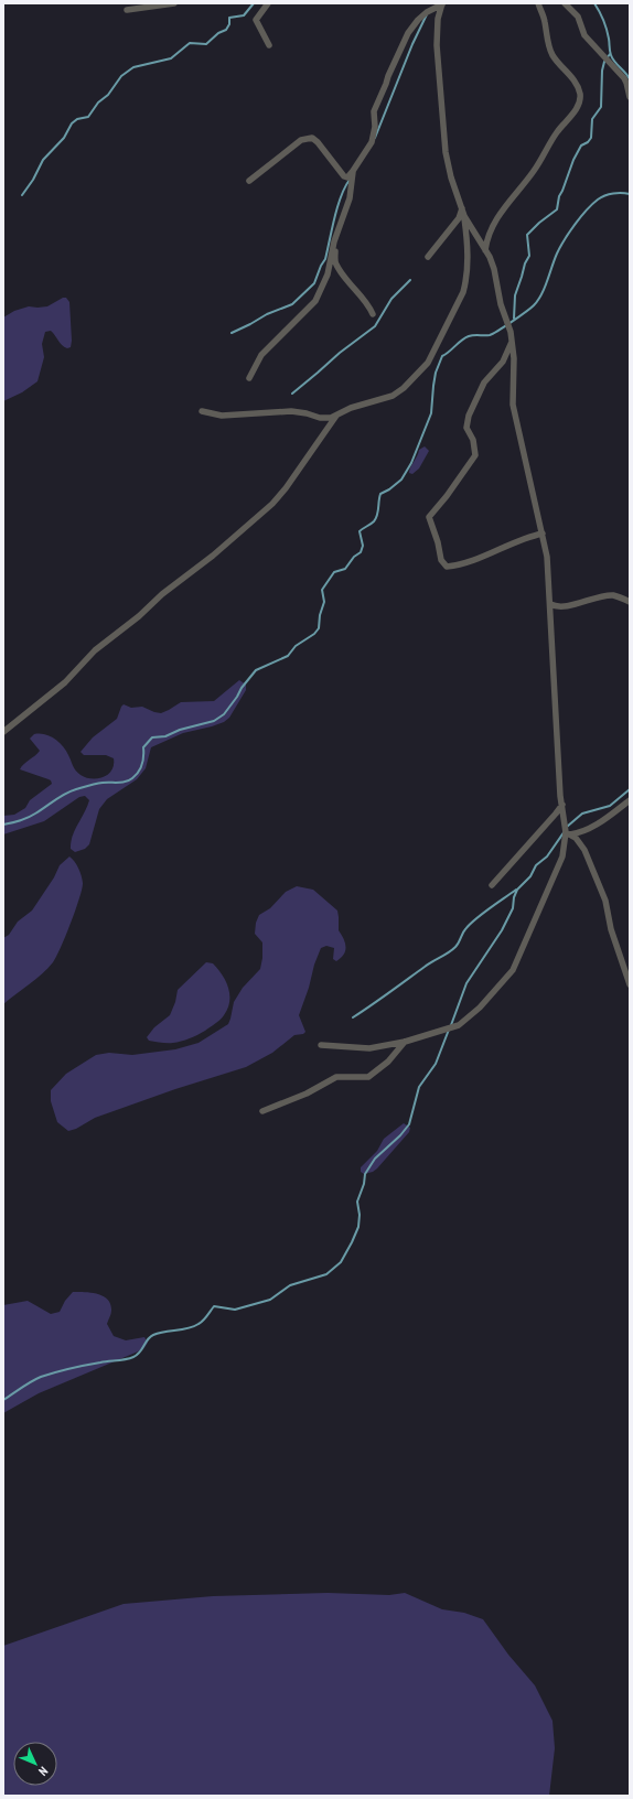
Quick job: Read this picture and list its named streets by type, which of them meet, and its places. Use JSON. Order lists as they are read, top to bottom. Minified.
{"north":"bottom right"}
